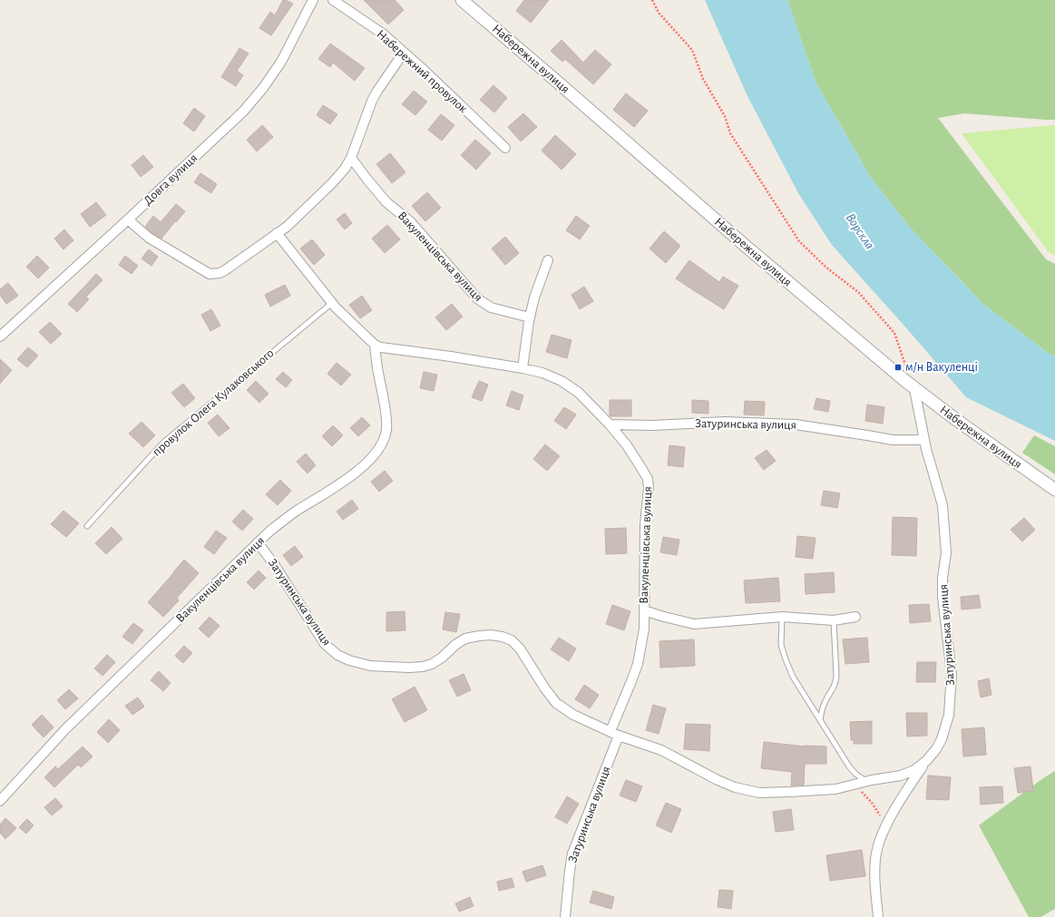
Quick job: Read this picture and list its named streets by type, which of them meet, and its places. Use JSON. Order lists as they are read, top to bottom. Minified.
{"streets":{"street":["Набережна вулиця","Набережний провулок","Довга вулиця","Вакуленцівська вулиця","Затуринська вулиця"],"lane":["провулок Олега Кулаковського"]},"crossings":[["Набережна вулиця","Затуринська вулиця"],["Вакуленцівська вулиця","Затуринська вулиця"]],"water":["Ворскла"],"places":{"transit":["м/н Вакуленці"]}}
